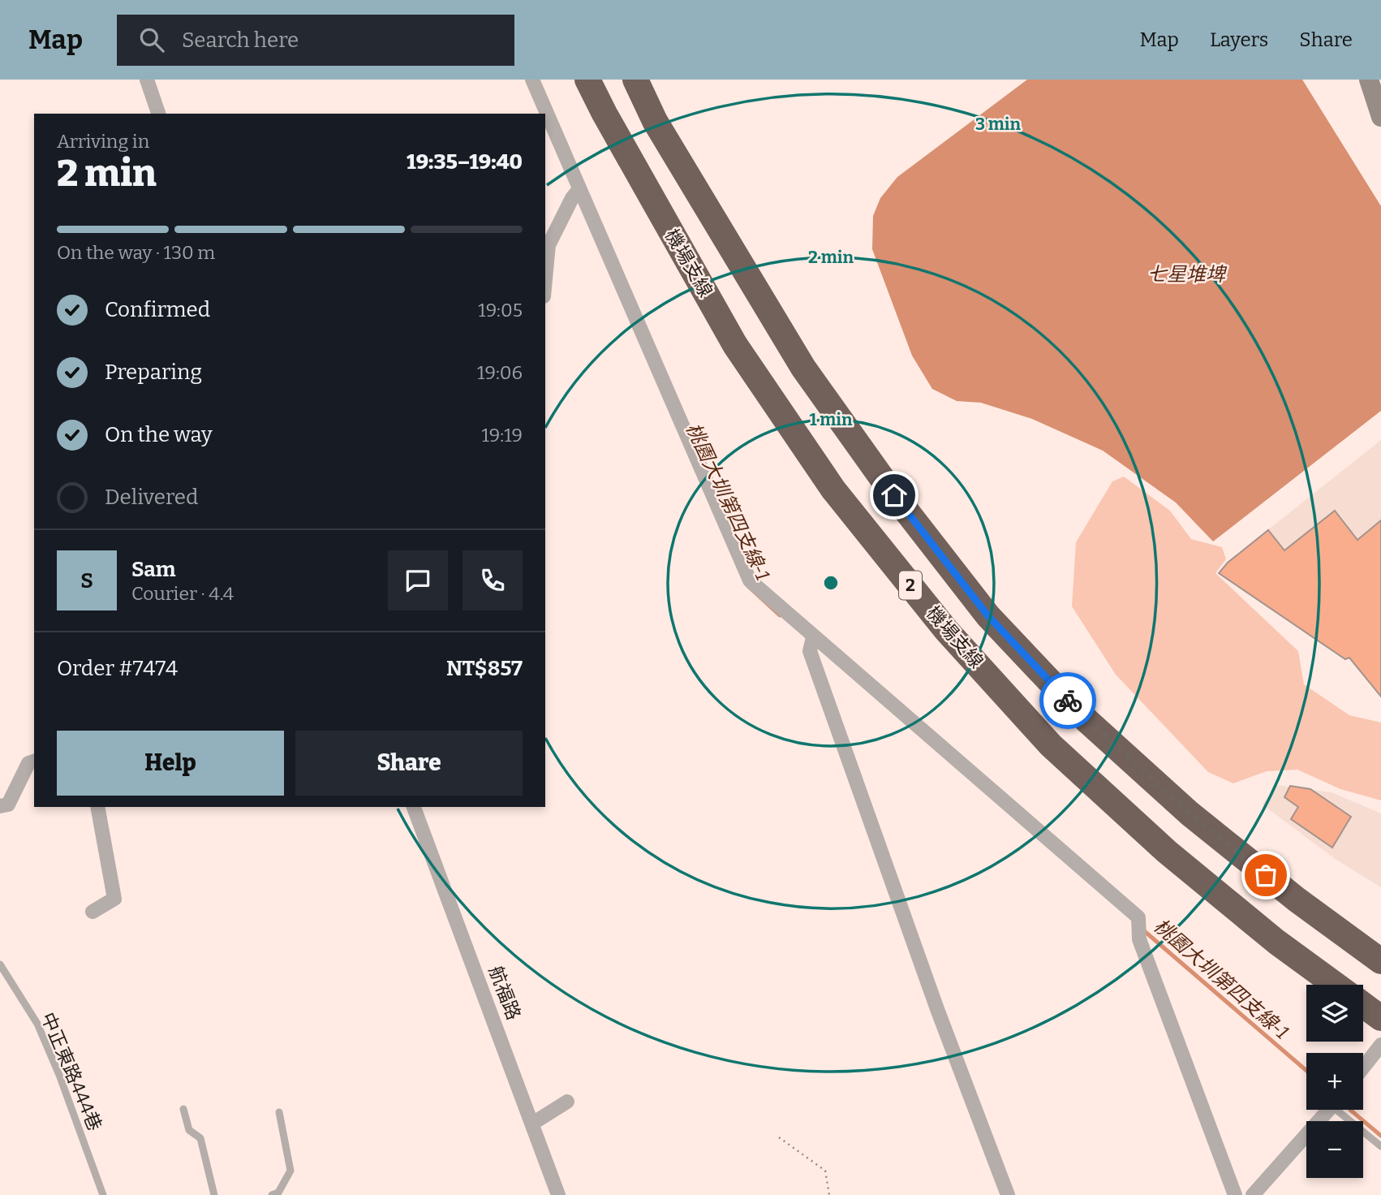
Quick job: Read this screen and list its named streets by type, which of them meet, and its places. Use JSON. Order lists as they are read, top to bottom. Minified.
{"streets":{"highway":["機場支線","2"],"street":["航福路"],"lane":["中正東路444巷"]},"water":["七星堆埤","桃園大圳第四支線-1"],"page":{"header":"Map","search":"Search here","nav":["Map","Layers","Share"],"heading":["2 min","Arriving in","19:35–19:40"],"panel":["Sam","Courier · 4.4","Order #7474","NT$857"],"bar":"On the way · 130 m","list":[["Confirmed","19:05"],["Preparing","19:06"],["On the way","19:19"],"Delivered"],"round":"S","buttons":["Help","Share"],"map_buttons":["+","−"]},"rings":["3 min","2 min","1 min"]}
